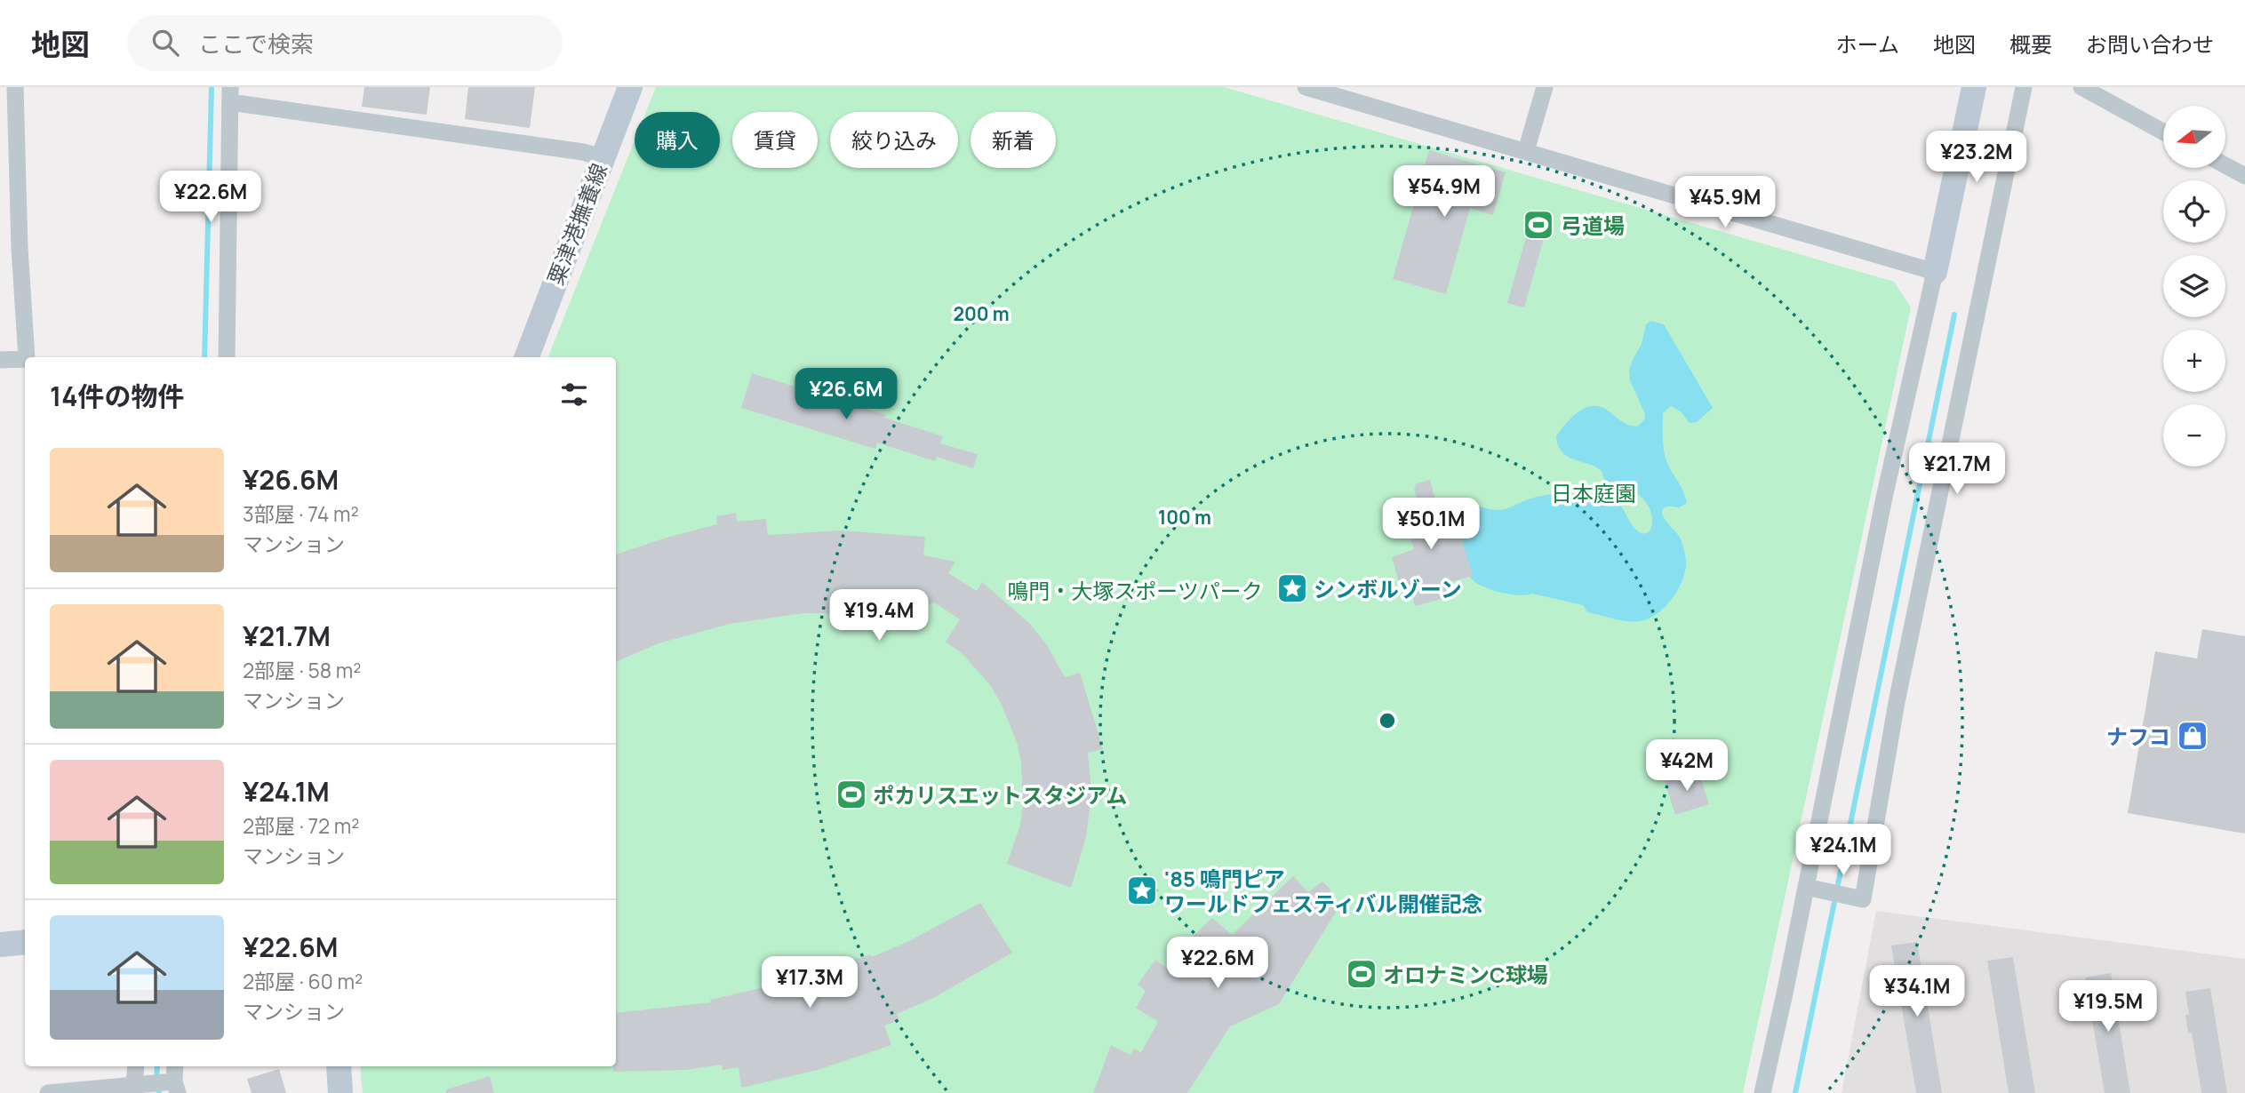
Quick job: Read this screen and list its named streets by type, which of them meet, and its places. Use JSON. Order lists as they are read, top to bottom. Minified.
{"streets":{"main road":["粟津港撫養線"]},"parks":["日本庭園","鳴門・大塚スポーツパーク"],"places":{"sports":["弓道場","ポカリスエットスタジアム","オロナミンC球場"],"place":["シンボルゾーン","'85 鳴門ピア ワールドフェスティバル開催記念"],"shop":["ナフコ"]},"north":"left","page":{"header":"地図","search":"ここで検索","nav":["ホーム","地図","概要","お問い合わせ"],"map_buttons":["+","−"],"chip":["購入","賃貸","絞り込み","新着"],"price":["¥23.2M","¥54.9M","¥22.6M","¥45.9M","¥26.6M","¥21.7M","¥50.1M","¥19.4M","¥42M","¥24.1M","¥22.6M","¥17.3M","¥34.1M","¥19.5M"],"heading":"14件の物件","list":[{"name":"¥26.6M","note":"3部屋 · 74 m² · マンション"},{"name":"¥21.7M","note":"2部屋 · 58 m² · マンション"},{"name":"¥24.1M","note":"2部屋 · 72 m² · マンション"},{"name":"¥22.6M","note":"2部屋 · 60 m² · マンション"}]},"rings":["200 m","100 m"]}
